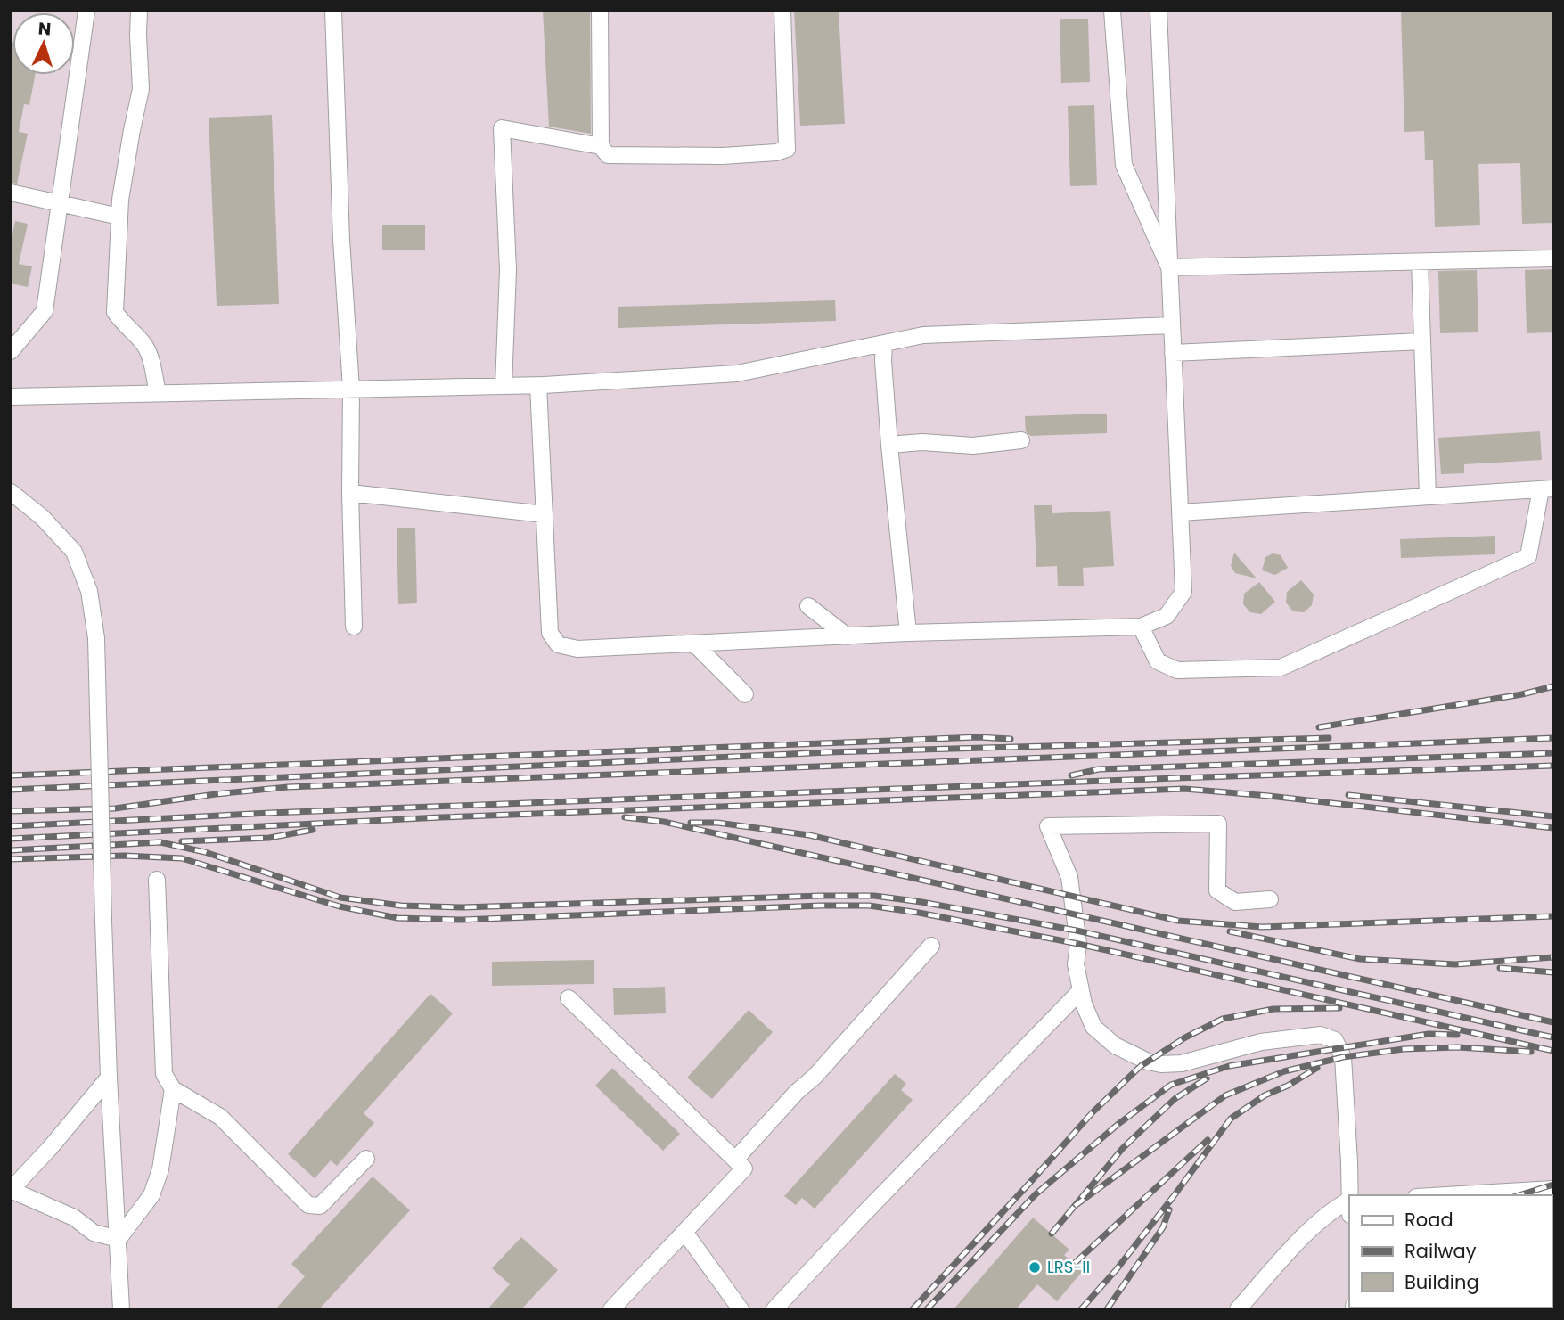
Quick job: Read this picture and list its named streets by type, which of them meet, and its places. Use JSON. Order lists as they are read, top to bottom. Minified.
{"places":["LRS-II"],"legend":["Road","Railway","Building"],"north":"top"}
